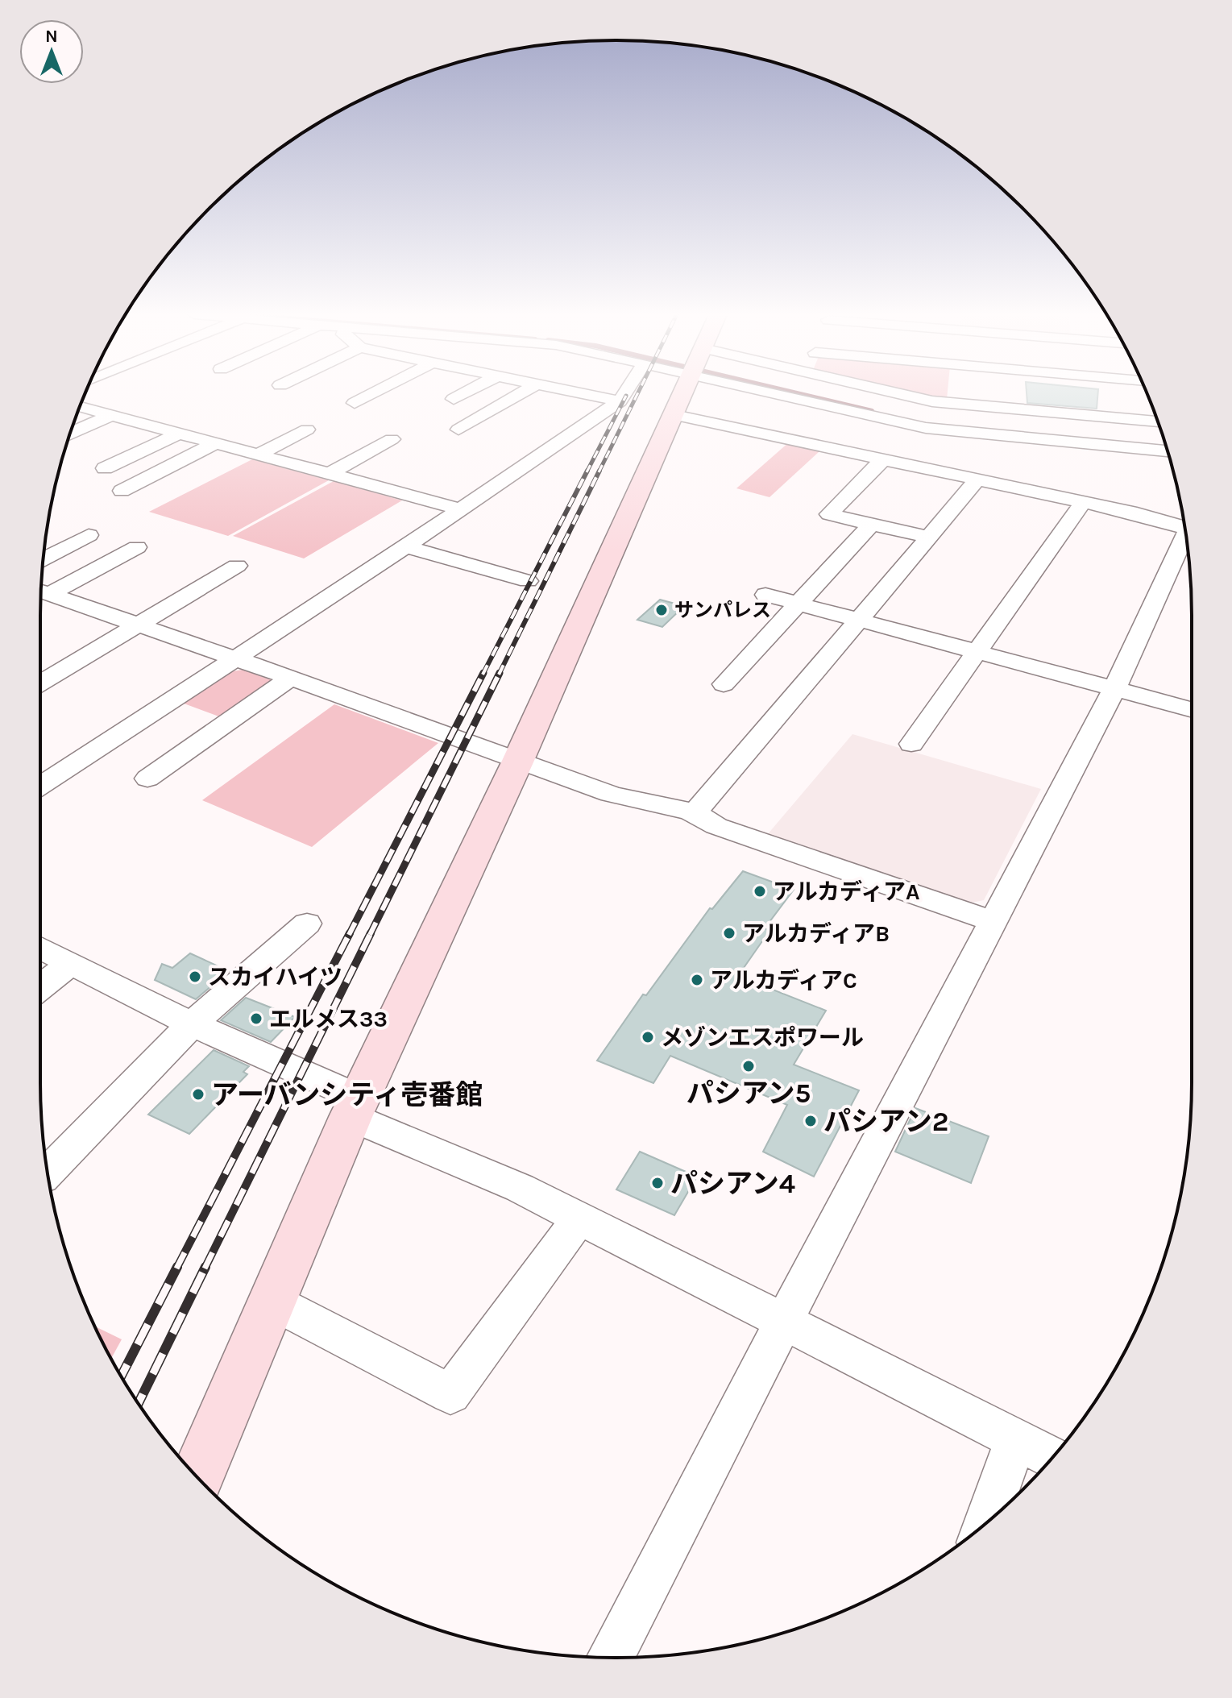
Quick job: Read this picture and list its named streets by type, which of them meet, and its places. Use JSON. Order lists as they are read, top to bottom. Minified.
{"places":["サンパレス","アルカディアA","アルカディアB","スカイハイツ","アルカディアC","エルメス33","メゾンエスポワール","パシアン5","アーバンシティ壱番館","パシアン2","パシアン4"],"north":"top"}
